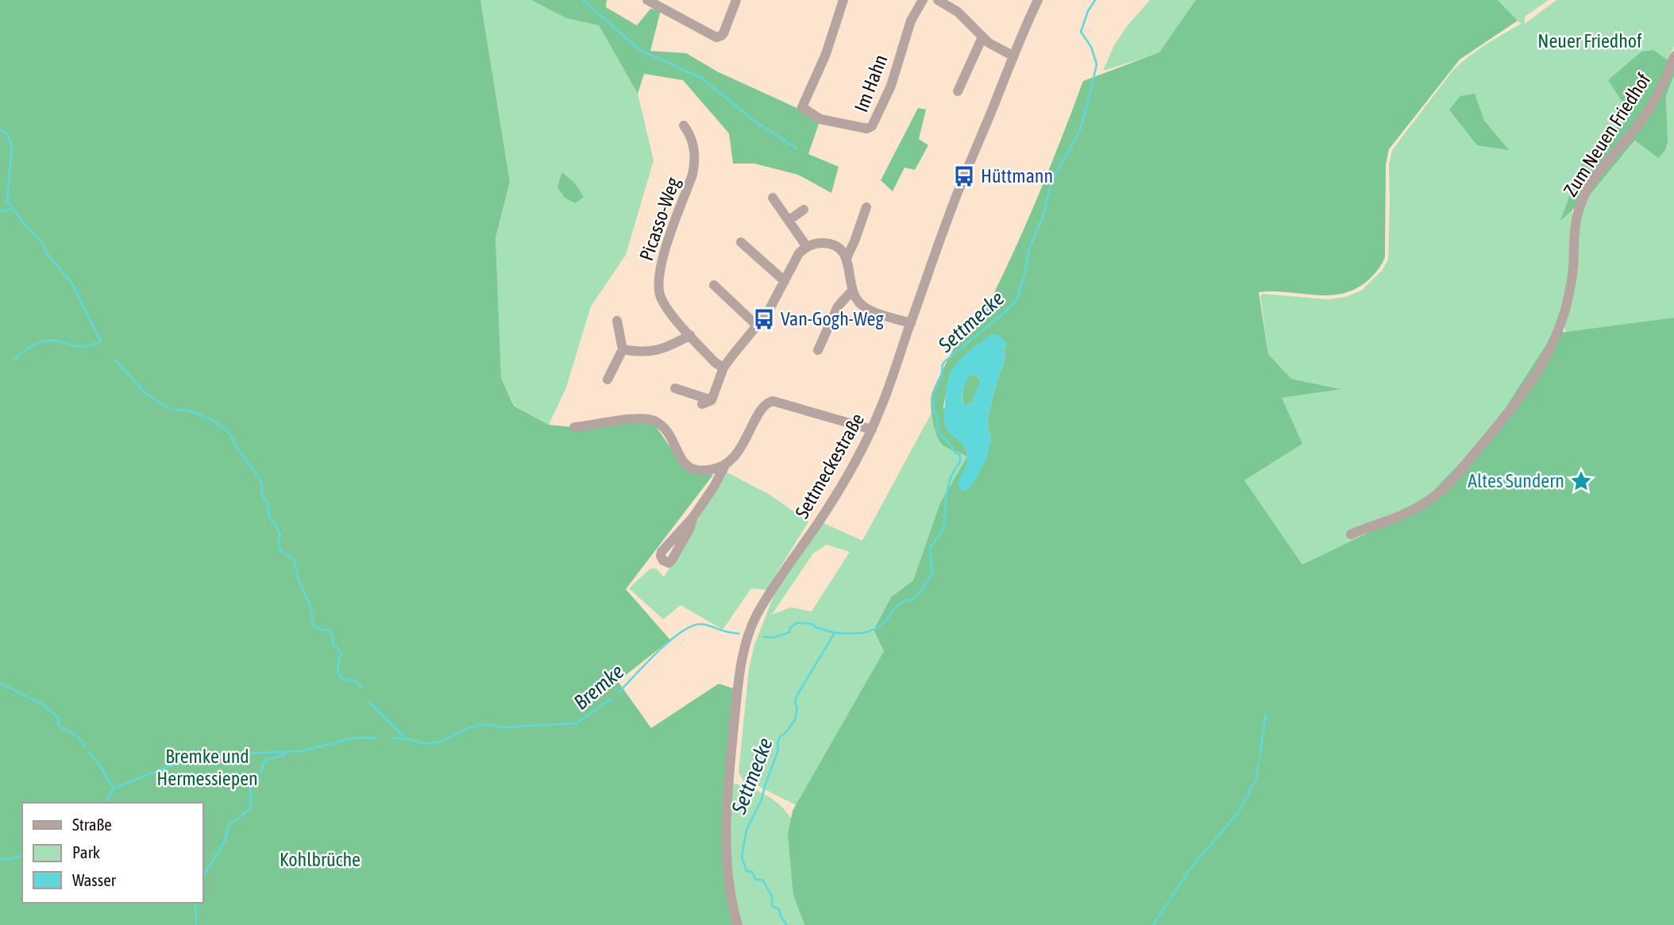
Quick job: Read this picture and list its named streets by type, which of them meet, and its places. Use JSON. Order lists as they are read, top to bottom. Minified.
{"streets":{"street":["Im Hahn","Zum Neuen Friedhof","Picasso-Weg","Settmeckestraße"]},"water":["Settmecke","Bremke"],"parks":["Neuer Friedhof","Bremke und Hermessiepen","Kohlbrüche"],"places":{"bus stop":["Hüttmann","Van-Gogh-Weg"],"place":["Altes Sundern"]},"legend":["Straße","Park","Wasser"]}
